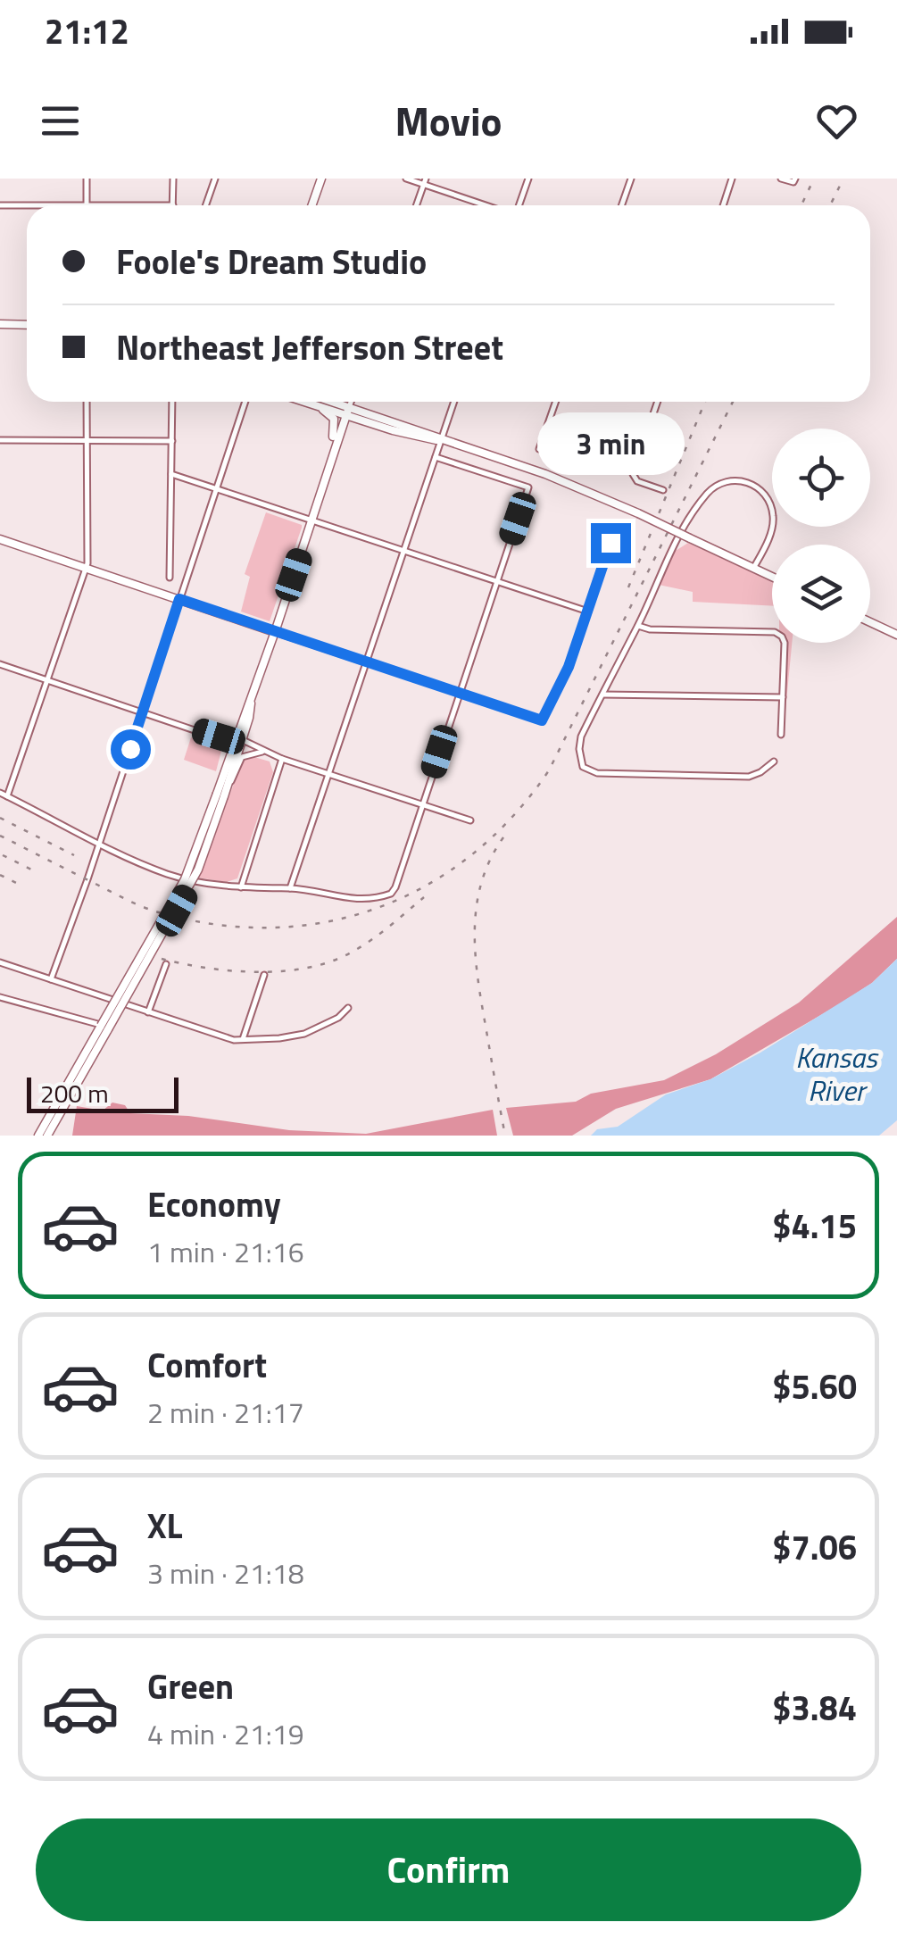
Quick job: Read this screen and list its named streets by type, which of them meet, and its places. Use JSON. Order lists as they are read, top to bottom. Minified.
{"water":["Kansas River"],"scale_bar":"200 m","page":{"status":"21:12","header":"Movio","banner":["Foole's Dream Studio","Northeast Jefferson Street"],"bubble":"3 min","scale":"200 m","list":[{"name":"Economy","note":"1 min · 21:16","value":"$4.15"},{"name":"Comfort","note":"2 min · 21:17","value":"$5.60"},{"name":"XL","note":"3 min · 21:18","value":"$7.06"},{"name":"Green","note":"4 min · 21:19","value":"$3.84"}],"buttons":"Confirm"}}
